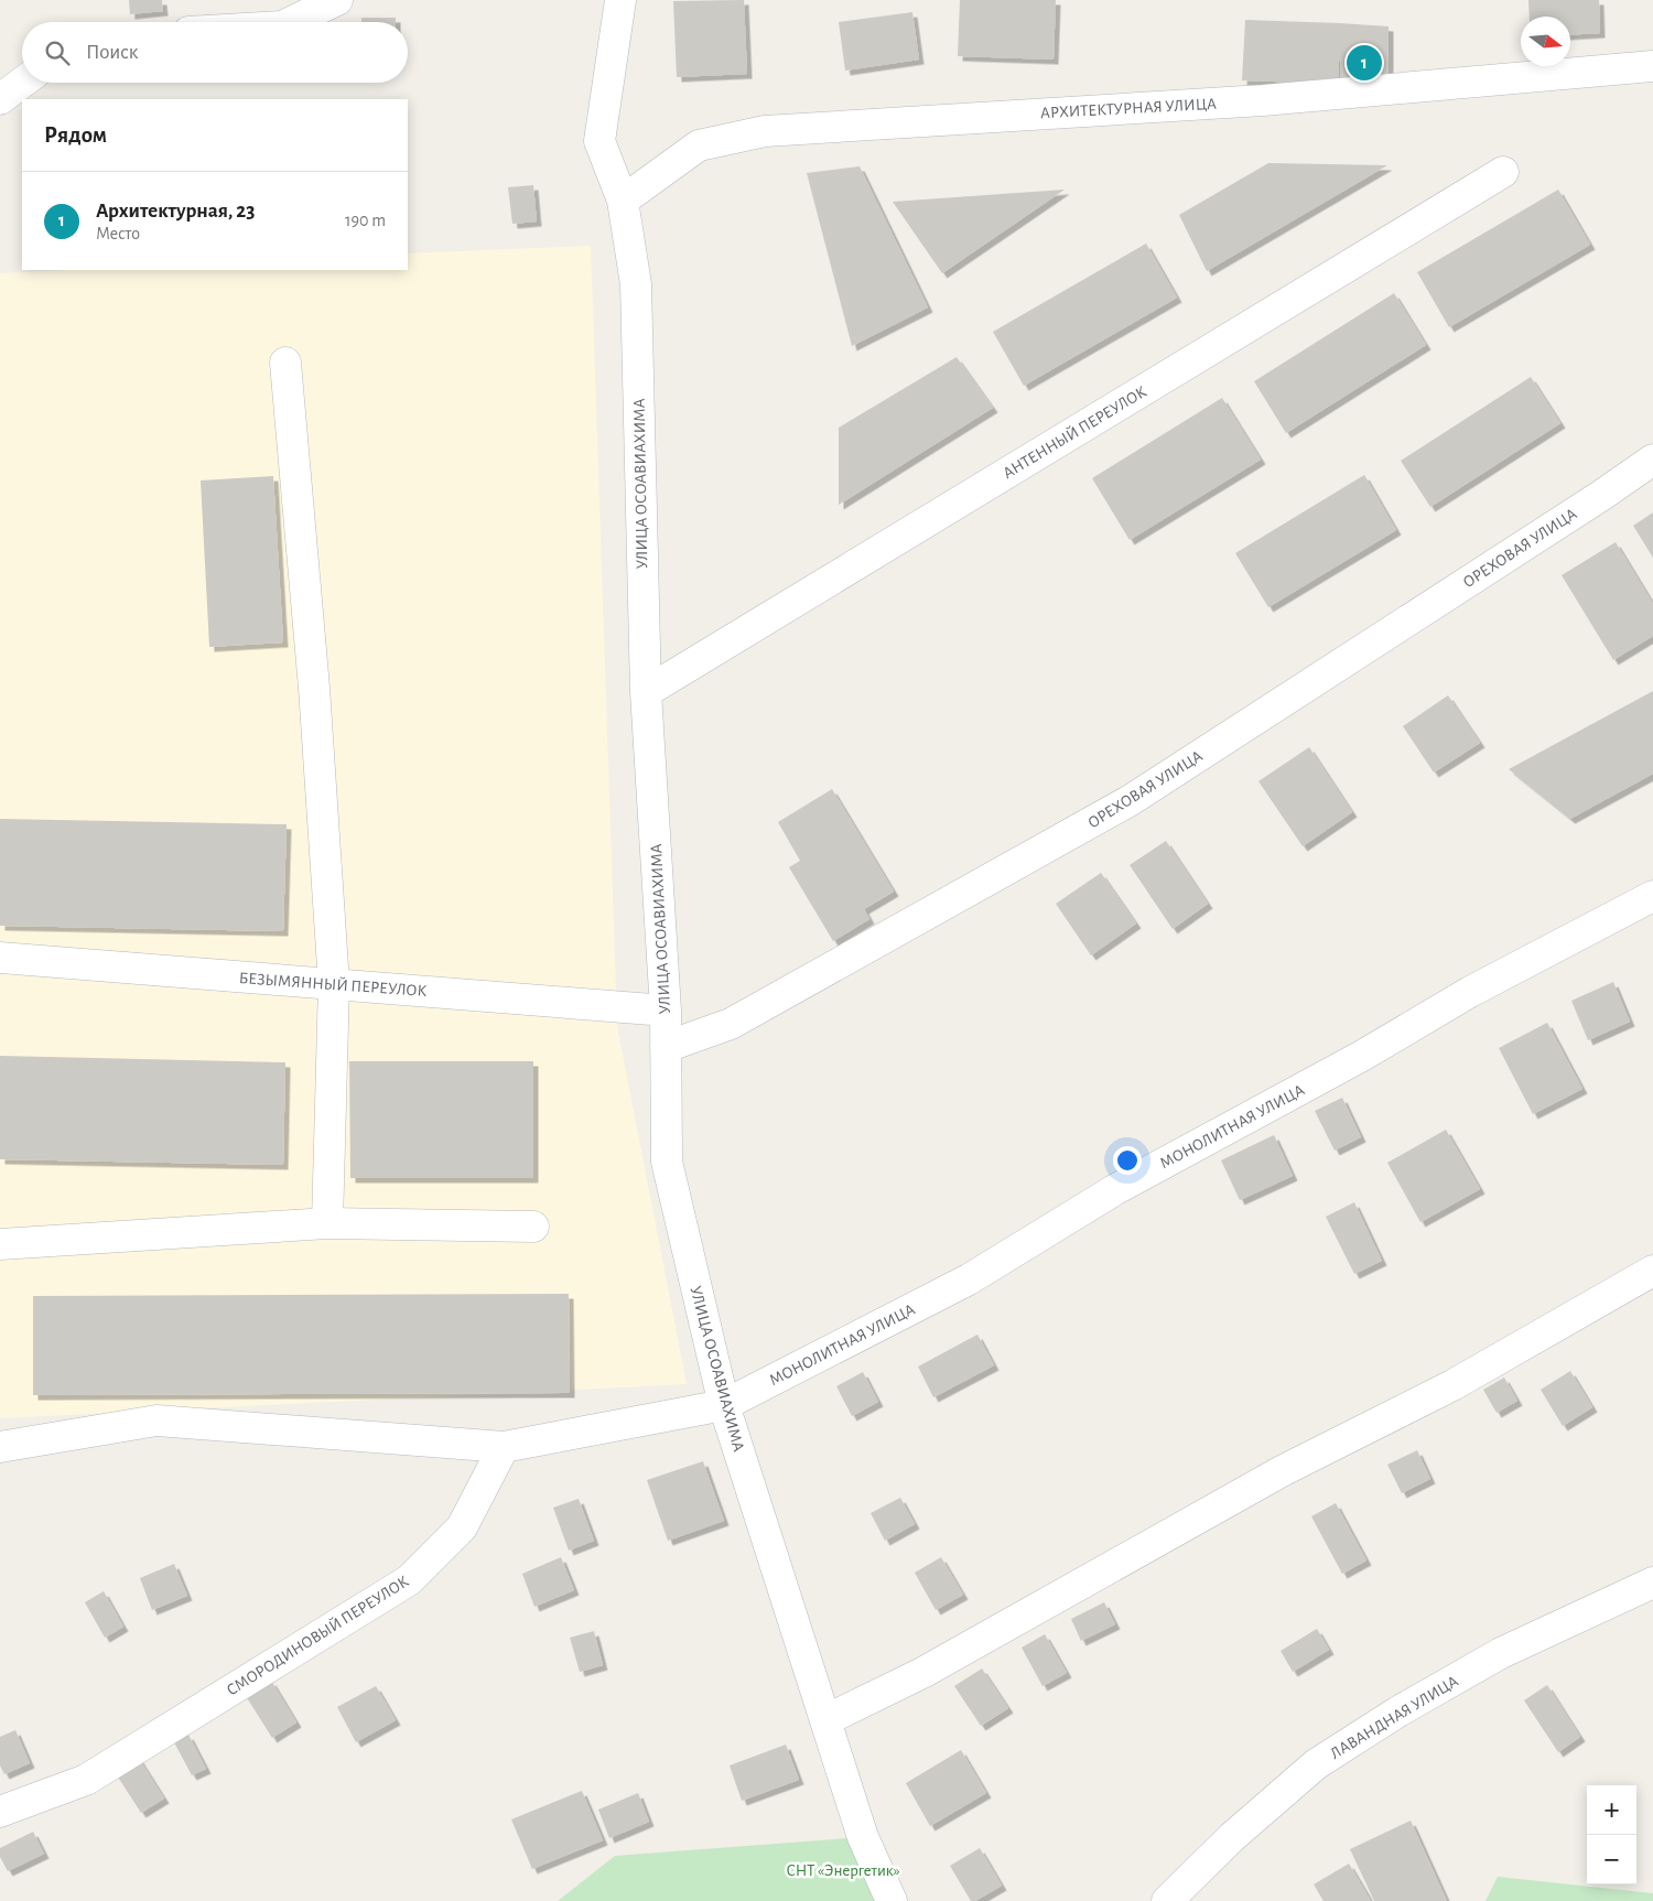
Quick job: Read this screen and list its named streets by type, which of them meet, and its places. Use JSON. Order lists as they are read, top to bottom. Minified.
{"streets":{"street":["АРХИТЕКТУРНАЯ УЛИЦА","АНТЕННЫЙ ПЕРЕУЛОК","УЛИЦА ОСОАВИАХИМА","ОРЕХОВАЯ УЛИЦА","БЕЗЫМЯННЫЙ ПЕРЕУЛОК","МОНОЛИТНАЯ УЛИЦА","СМОРОДИНОВЫЙ ПЕРЕУЛОК","ЛАВАНДНАЯ УЛИЦА"]},"crossings":[["АРХИТЕКТУРНАЯ УЛИЦА","УЛИЦА ОСОАВИАХИМА"],["АНТЕННЫЙ ПЕРЕУЛОК","УЛИЦА ОСОАВИАХИМА"],["УЛИЦА ОСОАВИАХИМА","ОРЕХОВАЯ УЛИЦА"],["УЛИЦА ОСОАВИАХИМА","БЕЗЫМЯННЫЙ ПЕРЕУЛОК"],["УЛИЦА ОСОАВИАХИМА","МОНОЛИТНАЯ УЛИЦА"]],"parks":["СНТ «Энергетик»"],"north":"right","page":{"search":"Поиск","pins":"1","heading":"Рядом","list":[{"mark":"1","name":"Архитектурная, 23","note":"Место","value":"190 m"}],"map_buttons":["+","−"]}}
